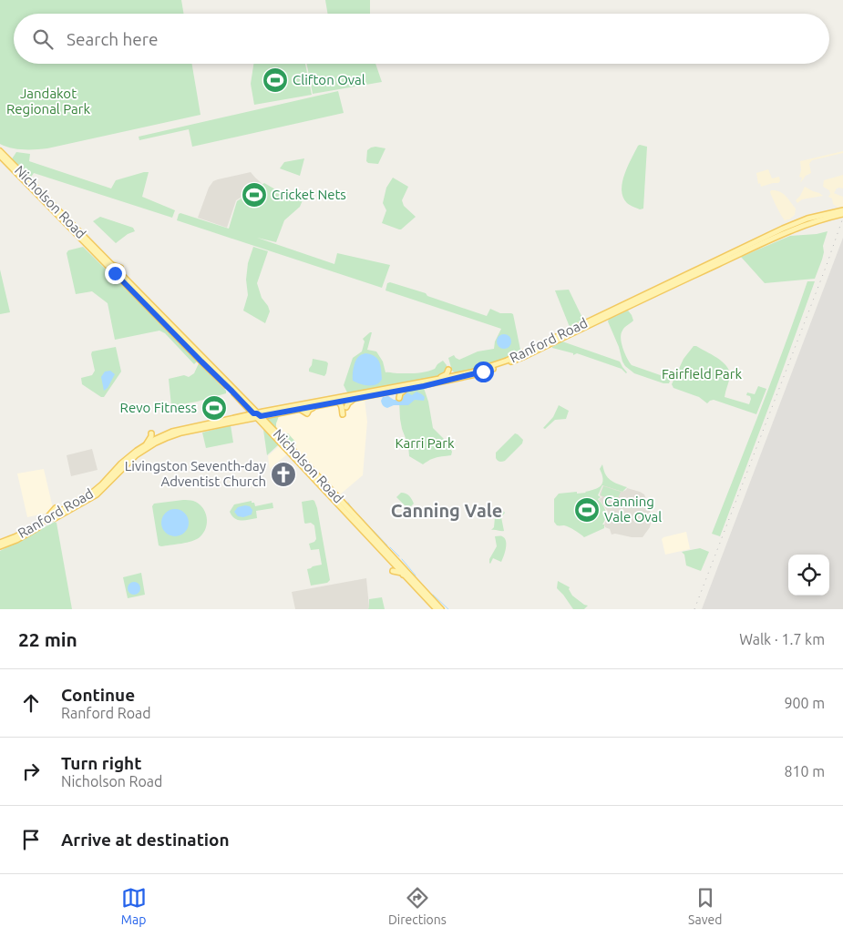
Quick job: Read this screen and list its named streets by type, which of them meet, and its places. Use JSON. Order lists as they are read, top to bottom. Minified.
{"streets":{"main road":["Nicholson Road","Ranford Road"]},"crossings":[["Nicholson Road","Ranford Road"]],"districts":["Canning Vale"],"parks":["Jandakot Regional Park","Fairfield Park","Karri Park"],"places":{"sports":["Clifton Oval","Cricket Nets","Revo Fitness","Canning Vale Oval"],"church":["Livingston Seventh-day Adventist Church"]},"page":{"search":"Search here","heading":["22 min","Walk · 1.7 km"],"list":[["Continue","Ranford Road","900 m"],["Turn right","Nicholson Road","810 m"],"Arrive at destination"],"nav":["Map","Directions","Saved"]}}
